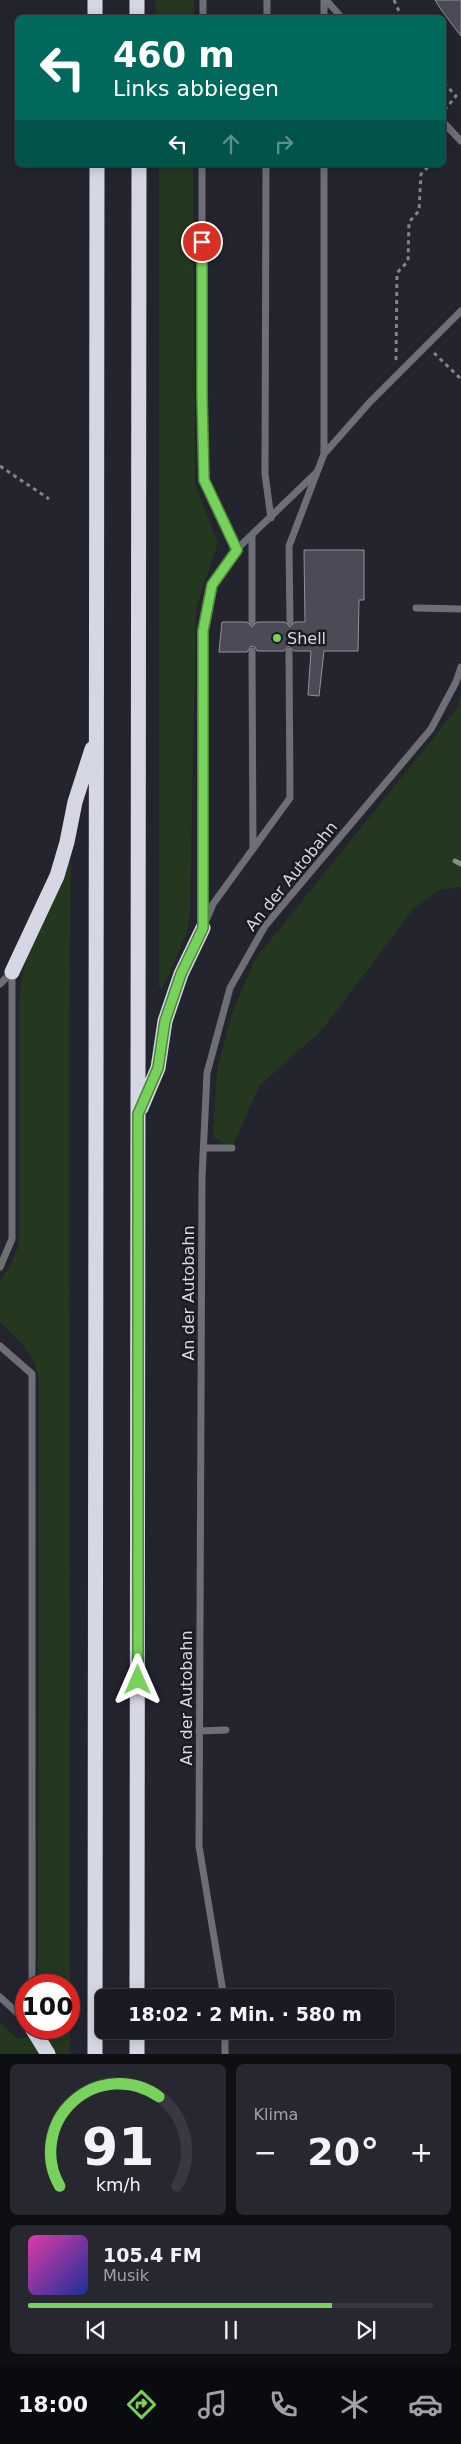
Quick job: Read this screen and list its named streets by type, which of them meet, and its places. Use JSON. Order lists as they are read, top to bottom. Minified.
{"streets":{"lane":["An der Autobahn"]},"places":["Shell"],"page":{"turn":["460 m","Links abbiegen"],"limit":"100","trip":"18:02 · 2 Min. · 580 m","tile":"Klima","heat":["−","20°","+"],"song":["105.4 FM","Musik"],"tabs":"18:00","gauge":["91","km/h"]}}
